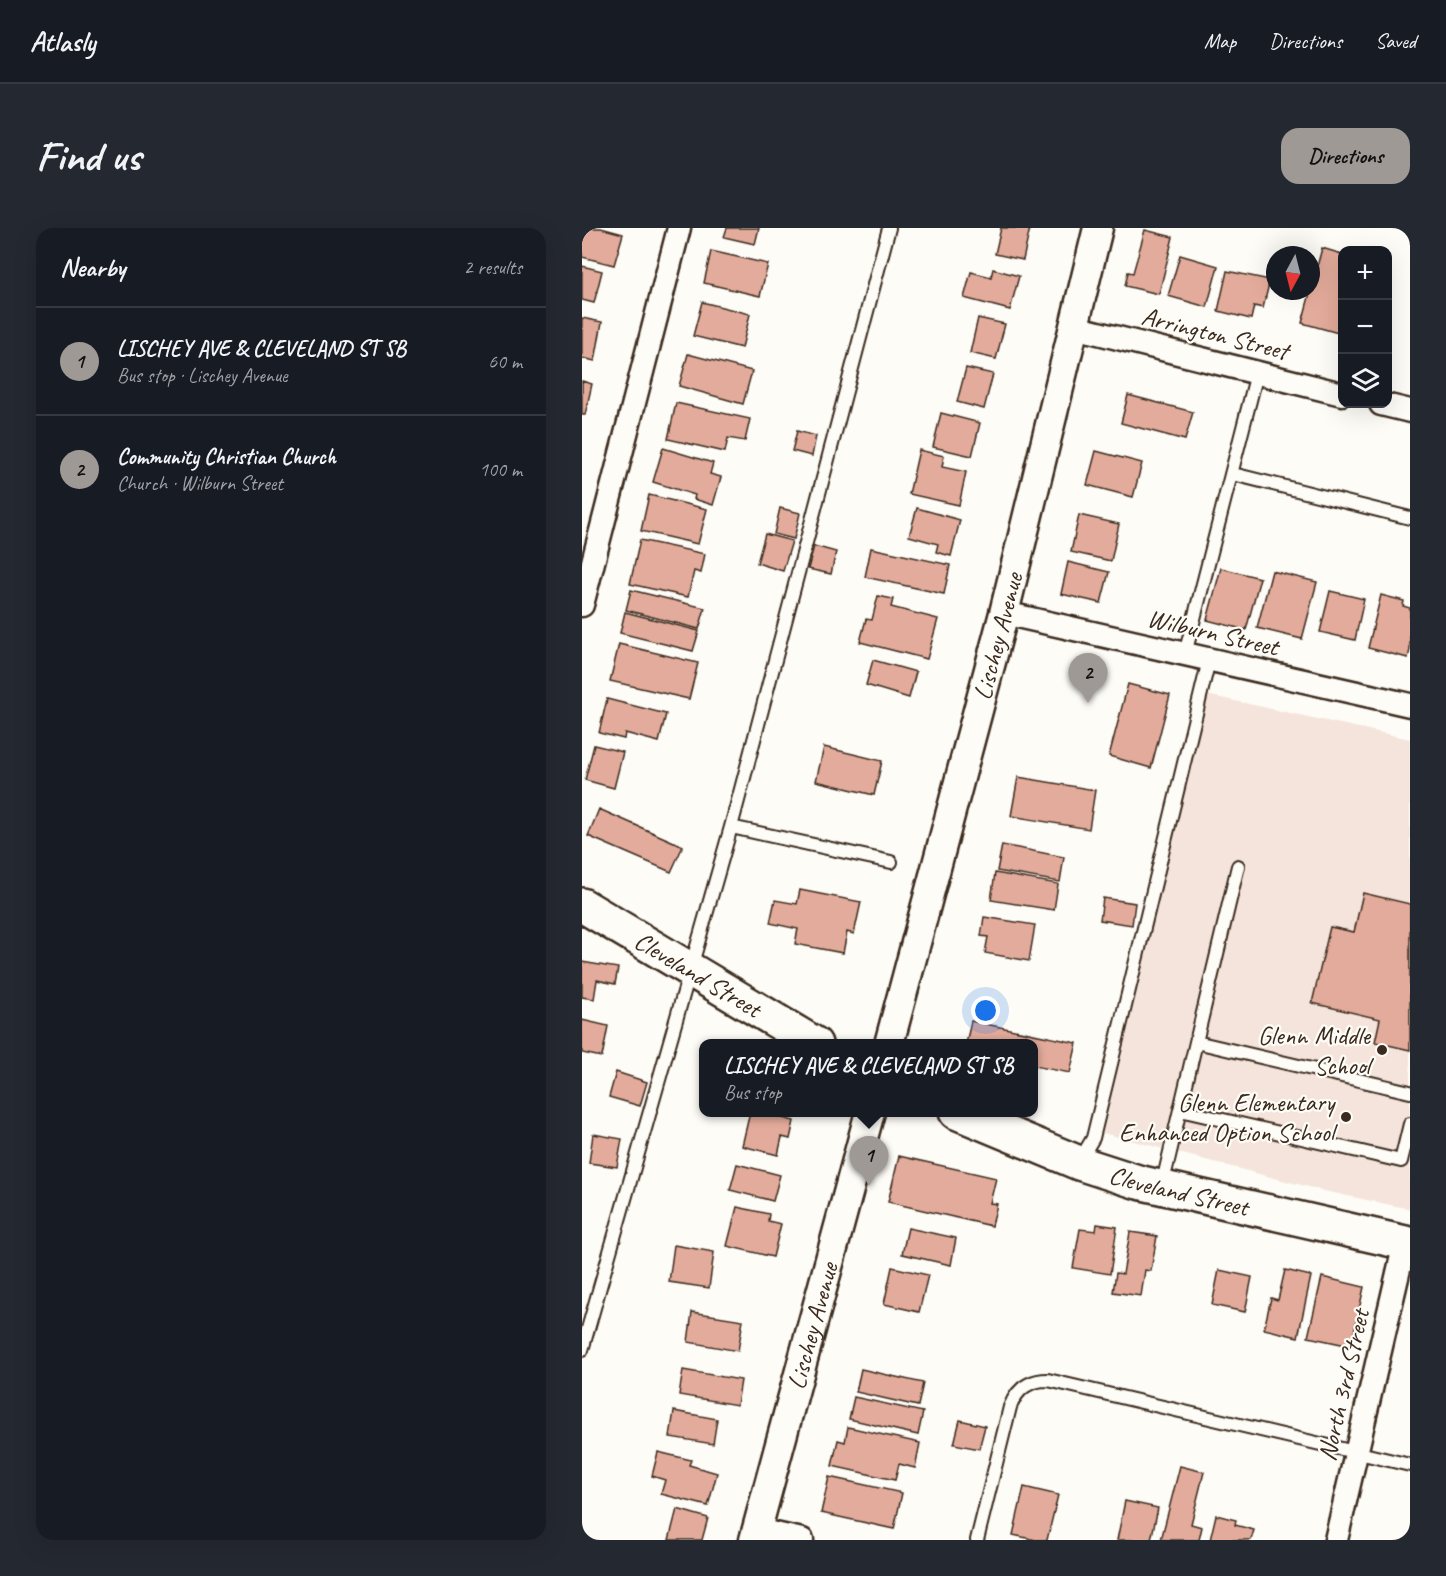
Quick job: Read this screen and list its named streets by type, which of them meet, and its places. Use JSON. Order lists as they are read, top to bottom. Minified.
{"streets":{"main road":["Cleveland Street"],"street":["Arrington Street","Wilburn Street","Lischey Avenue","North 3rd Street"]},"crossings":[["Arrington Street","Lischey Avenue"],["Wilburn Street","Lischey Avenue"],["Cleveland Street","North 3rd Street"]],"places":["Glenn Middle School","Glenn Elementary Enhanced Option School"],"north":"bottom","page":{"header":"Atlasly","nav":["Map","Directions","Saved"],"buttons":"Directions","title":"Find us","heading":["Nearby","2 results"],"map_buttons":["+","−"],"list":[{"mark":"1","name":"LISCHEY AVE & CLEVELAND ST SB","note":"Bus stop · Lischey Avenue","value":"60 m"},{"mark":"2","name":"Community Christian Church","note":"Church · Wilburn Street","value":"100 m"}],"pins":["2","1"],"popup":["LISCHEY AVE & CLEVELAND ST SB","Bus stop"]}}
